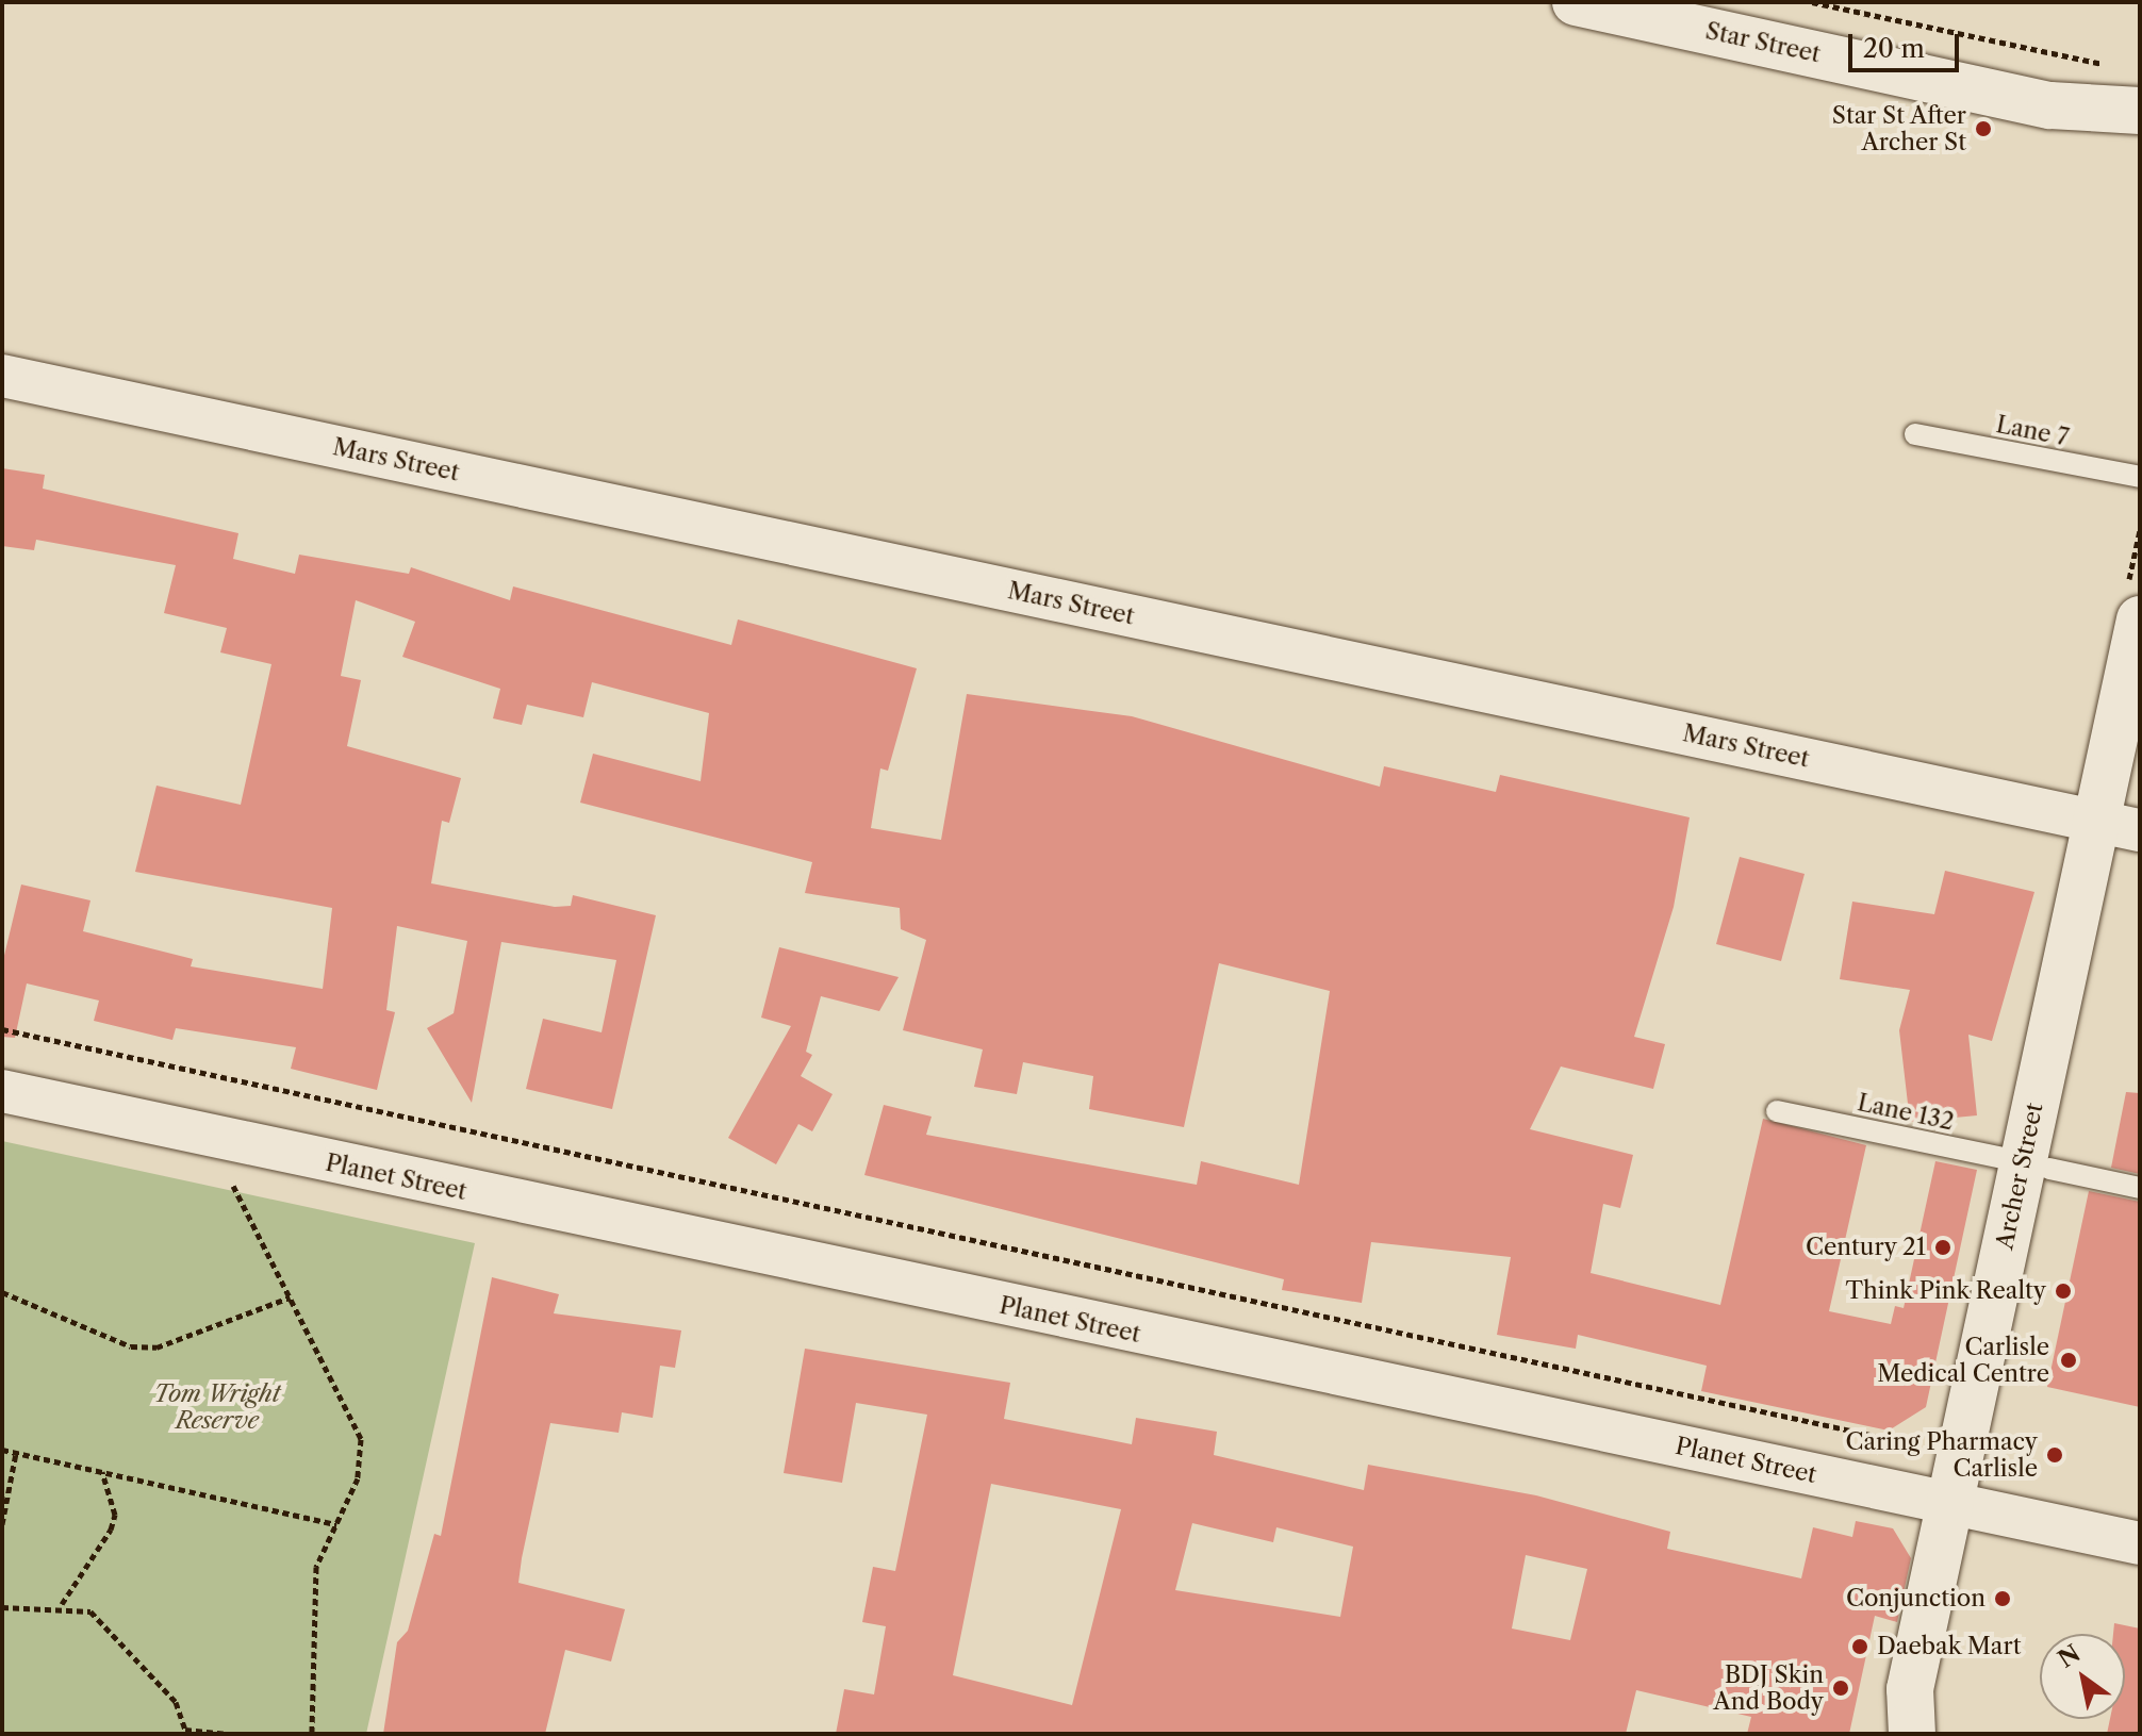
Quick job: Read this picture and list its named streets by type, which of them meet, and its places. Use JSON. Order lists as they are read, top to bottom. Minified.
{"streets":{"main road":["Star Street","Archer Street"],"street":["Mars Street","Planet Street"],"lane":["Lane 7","Lane 132"]},"crossings":[["Mars Street","Archer Street"],["Lane 132","Archer Street"],["Archer Street","Planet Street"]],"parks":["Tom Wright Reserve"],"places":["Star St After Archer St","Century 21","Think Pink Realty","Carlisle Medical Centre","Caring Pharmacy Carlisle","Conjunction","Daebak Mart","BDJ Skin And Body"],"scale_bar":"20 m","north":"top left"}
